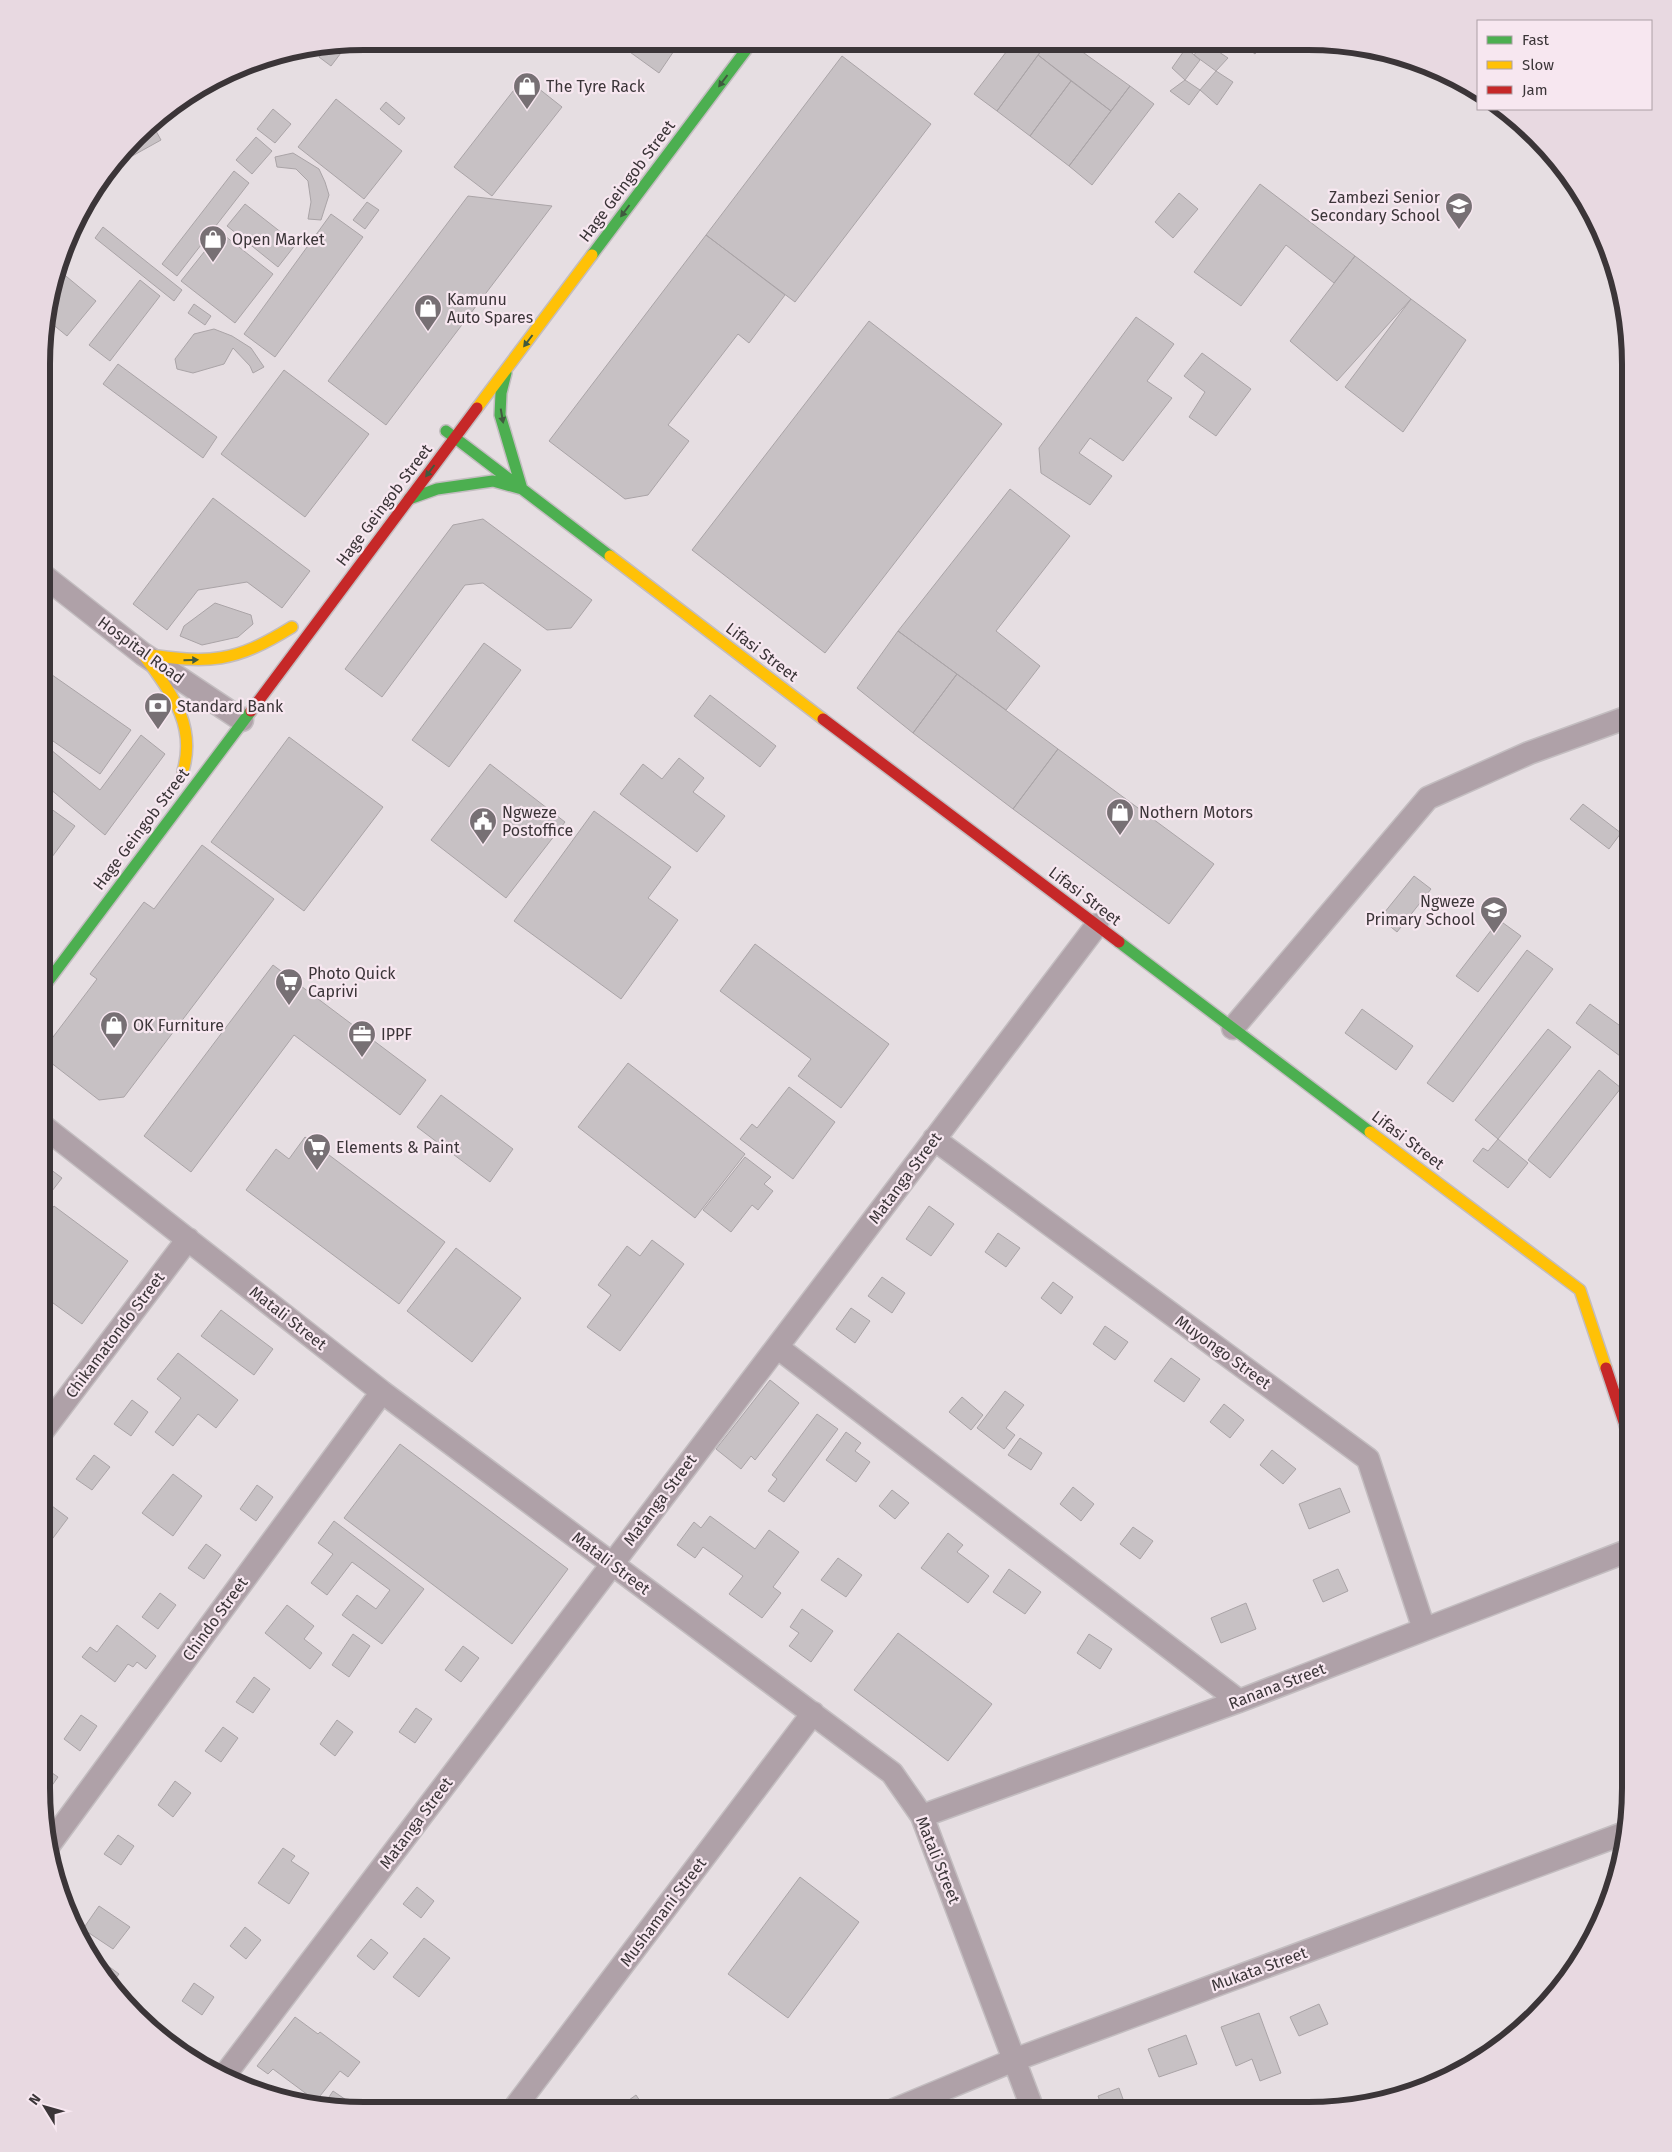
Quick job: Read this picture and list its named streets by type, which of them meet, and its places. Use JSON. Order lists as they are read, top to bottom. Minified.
{"streets":{"street":["Hage Geingob Street","Hospital Road","Lifasi Street","Matanga Street","Matali Street","Chikamatondo Street","Muyongo Street","Chindo Street","Ranana Street","Mushamani Street","Mukata Street"]},"crossings":[["Hage Geingob Street","Hospital Road"],["Hage Geingob Street","Lifasi Street"],["Lifasi Street","Matanga Street"],["Matanga Street","Matali Street"],["Matanga Street","Muyongo Street"],["Matali Street","Chikamatondo Street"],["Matali Street","Chindo Street"],["Matali Street","Ranana Street"],["Matali Street","Mushamani Street"],["Matali Street","Mukata Street"],["Muyongo Street","Ranana Street"]],"places":{"shop":["The Tyre Rack","Open Market","Kamunu Auto Spares","Nothern Motors","OK Furniture"],"school or university":["Zambezi Senior Secondary School","Ngweze Primary School"],"bank":["Standard Bank"],"public building":["Ngweze Postoffice"],"supermarket":["Photo Quick Caprivi","Elements & Paint"],"office":["IPPF"]},"legend":["Fast","Slow","Jam"],"north":"top left"}
